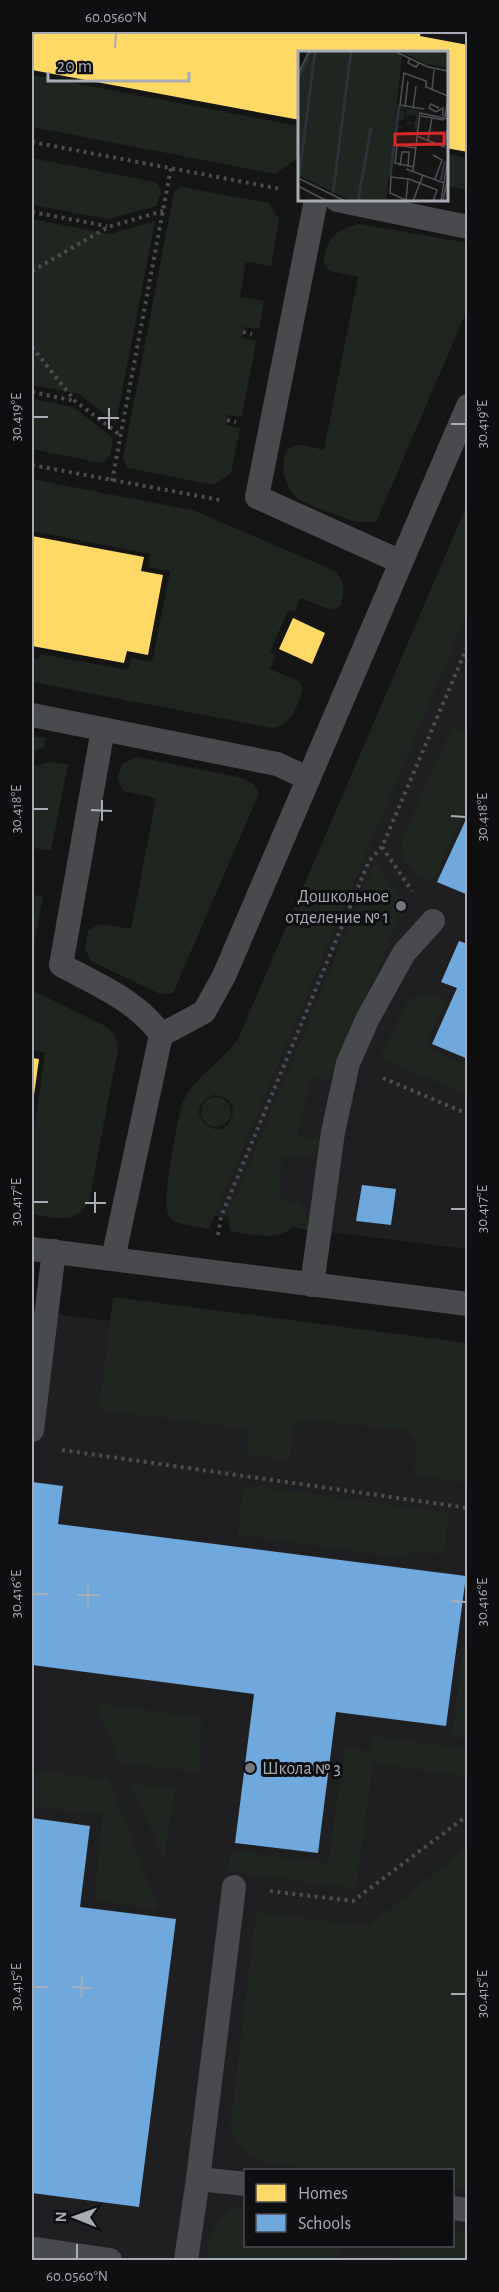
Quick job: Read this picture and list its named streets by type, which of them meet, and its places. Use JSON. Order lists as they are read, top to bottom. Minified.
{"places":["Дошкольное отделение № 1","Школа № 3"],"legend":["Homes","Schools"],"scale_bar":"20 m","north":"left","coordinates":["60.0560°N","30.419°E","30.418°E","30.417°E","30.416°E","30.415°E"]}
